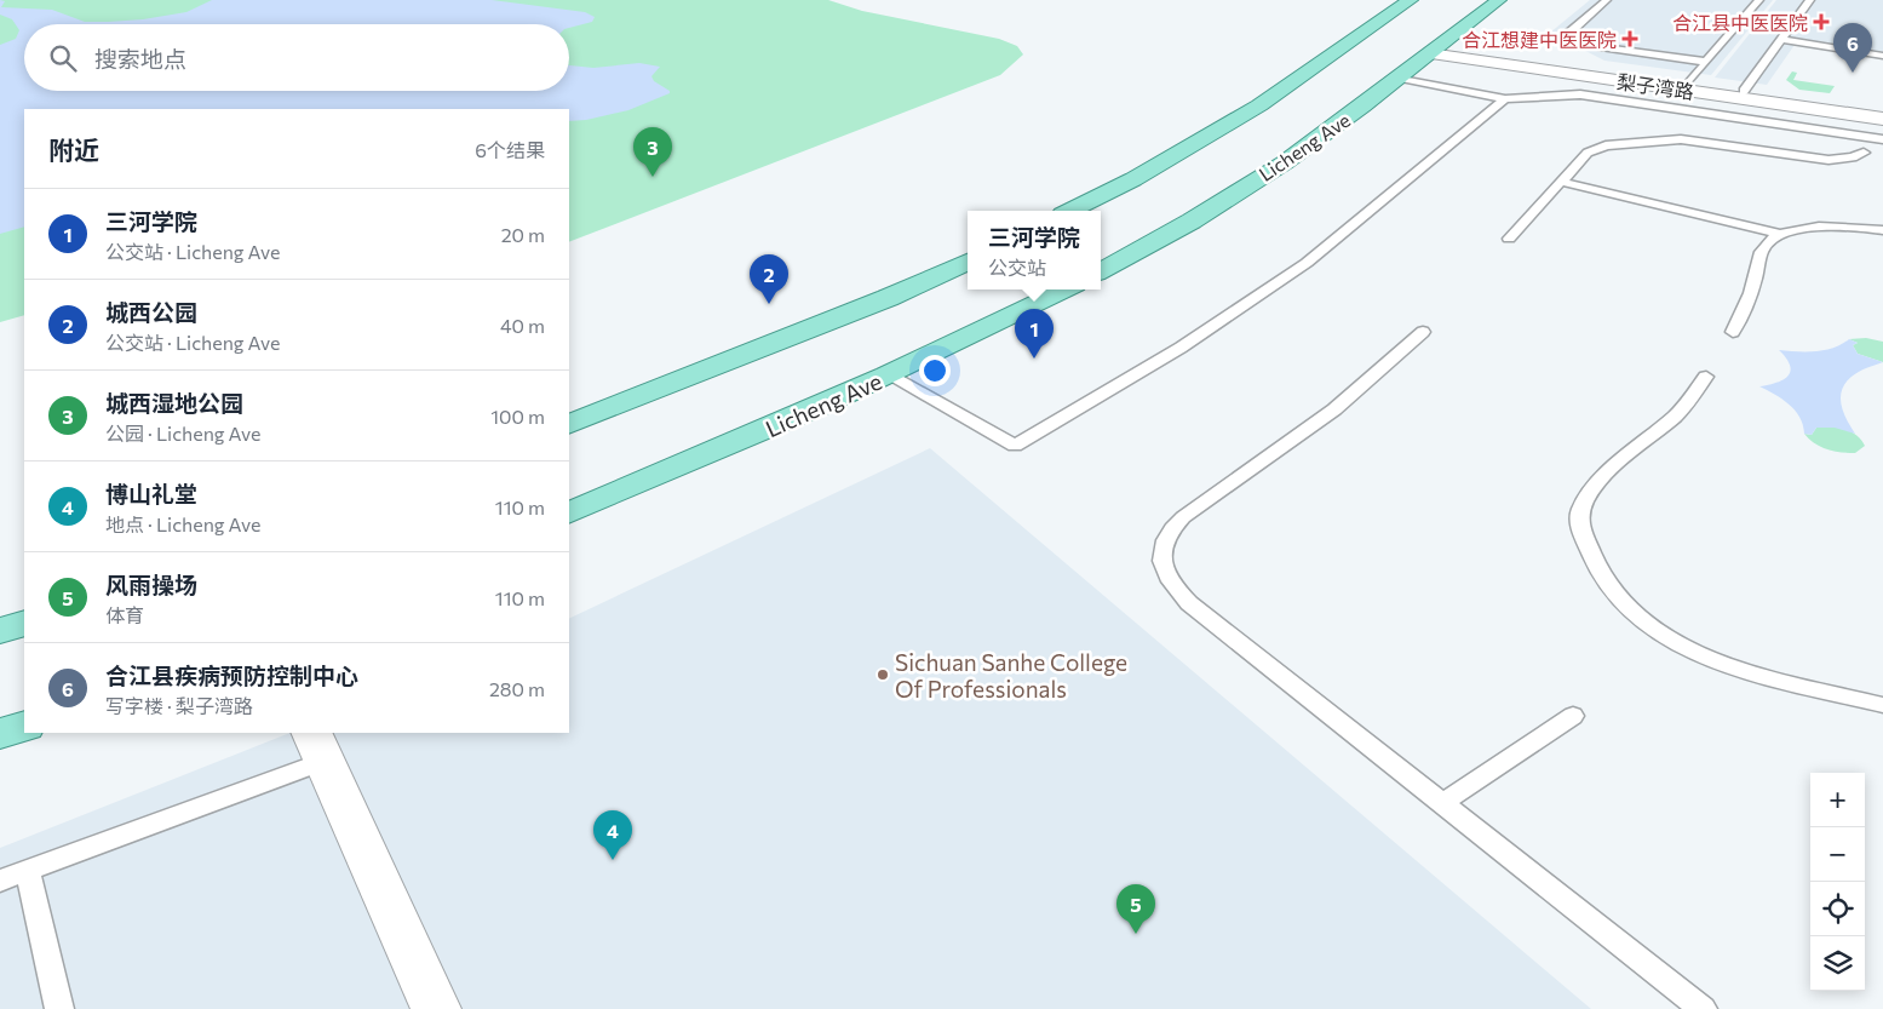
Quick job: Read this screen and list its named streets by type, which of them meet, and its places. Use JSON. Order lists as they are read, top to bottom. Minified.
{"streets":{"main road":["Licheng Ave"],"street":["梨子湾路"]},"crossings":[["梨子湾路","Licheng Ave"]],"places":{"health":["合江县中医医院","合江想建中医医院"],"other":["Sichuan Sanhe College Of Professionals"]},"page":{"pins":["6","3","2","1","4","5"],"search":"搜索地点","heading":["附近","6个结果"],"list":[{"mark":"1","name":"三河学院","note":"公交站 · Licheng Ave","value":"20 m"},{"mark":"2","name":"城西公园","note":"公交站 · Licheng Ave","value":"40 m"},{"mark":"3","name":"城西湿地公园","note":"公园 · Licheng Ave","value":"100 m"},{"mark":"4","name":"博山礼堂","note":"地点 · Licheng Ave","value":"110 m"},{"mark":"5","name":"风雨操场","note":"体育","value":"110 m"},{"mark":"6","name":"合江县疾病预防控制中心","note":"写字楼 · 梨子湾路","value":"280 m"}],"popup":["三河学院","公交站"],"map_buttons":["+","−"]}}
